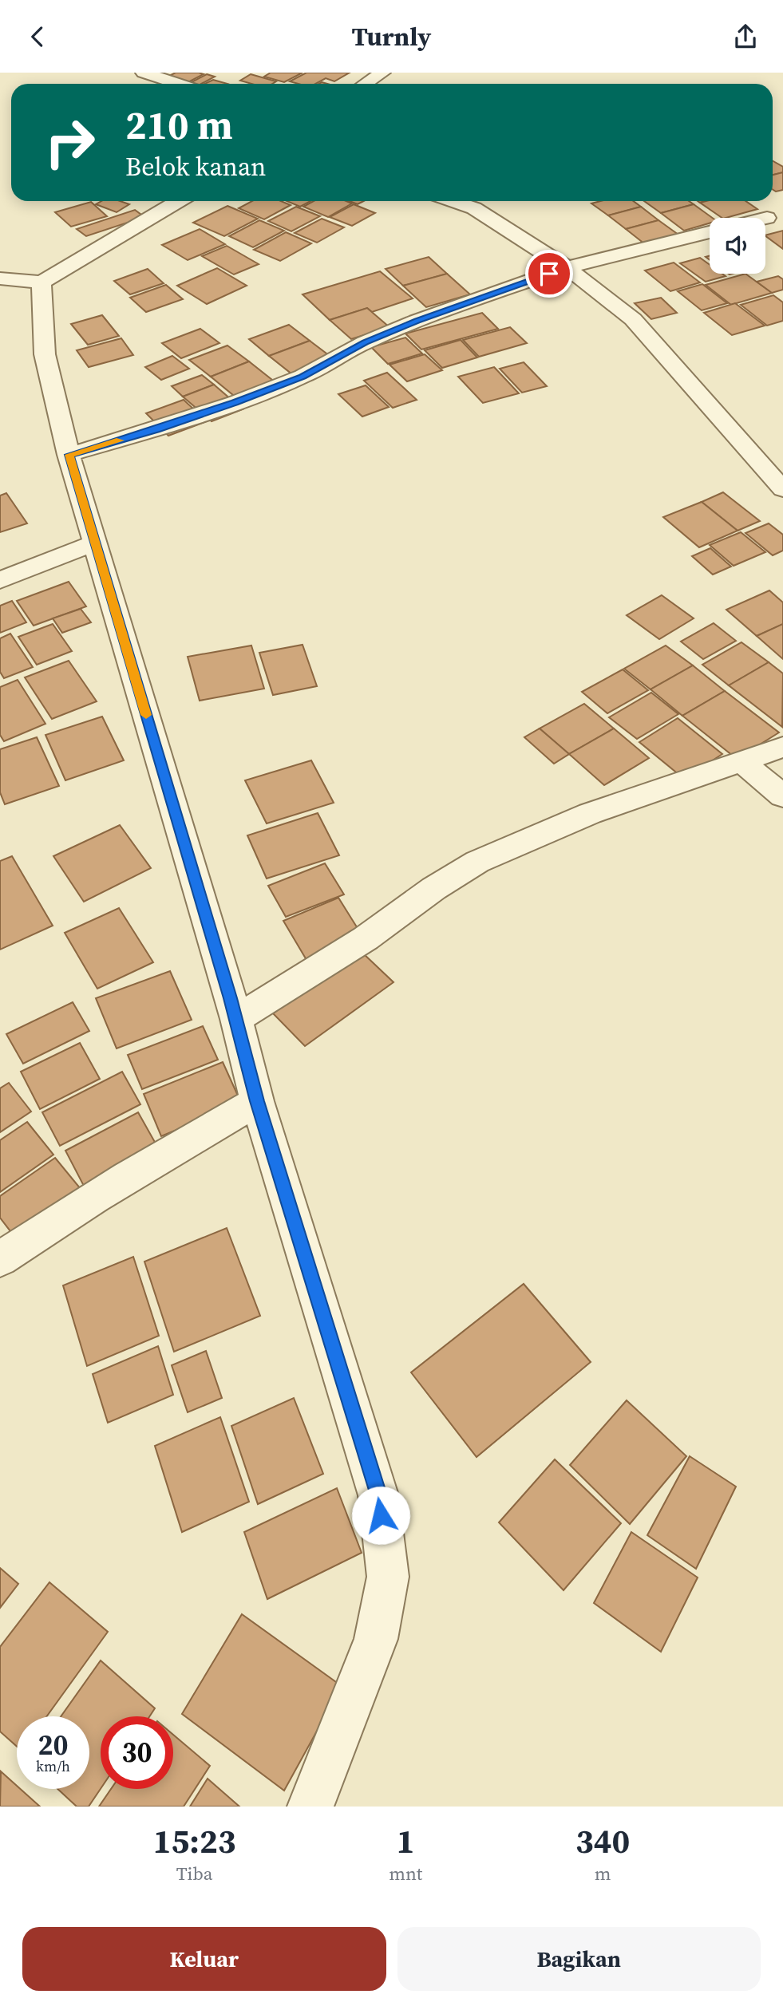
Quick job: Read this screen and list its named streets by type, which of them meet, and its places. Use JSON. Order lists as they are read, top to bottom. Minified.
{"page":{"header":"Turnly","turn":["210 m","Belok kanan"],"speed":"20 km/h","limit":"30","eta":["15:23","Tiba","1","mnt","340","m"],"buttons":["Keluar","Bagikan"]}}
